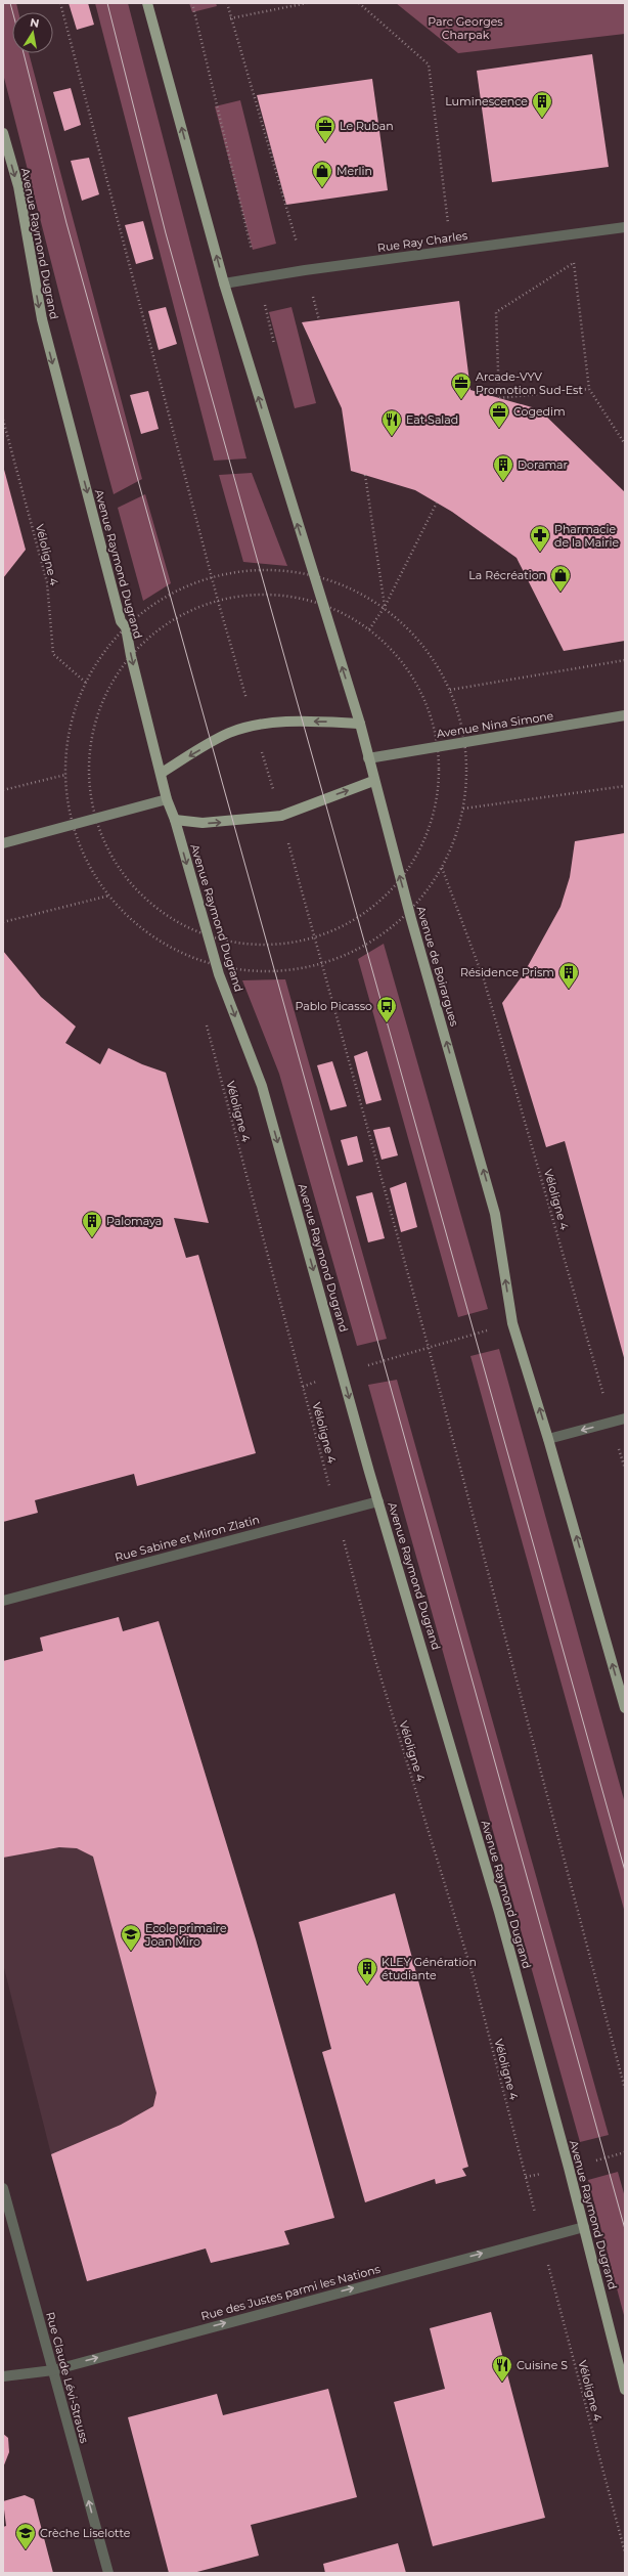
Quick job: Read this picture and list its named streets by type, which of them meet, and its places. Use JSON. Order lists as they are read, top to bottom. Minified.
{"streets":{"main road":["Avenue Raymond Dugrand","Avenue de Boirargues"],"street":["Rue Ray Charles","Avenue Nina Simone","Rue Sabine et Miron Zlatin","Rue des Justes parmi les Nations","Rue Claude Lévi-Strauss"],"path":["Véloligne 4"]},"crossings":[["Avenue Raymond Dugrand","Rue Sabine et Miron Zlatin"],["Avenue Raymond Dugrand","Rue des Justes parmi les Nations"],["Véloligne 4","Rue Sabine et Miron Zlatin"],["Véloligne 4","Rue des Justes parmi les Nations"],["Avenue Nina Simone","Avenue de Boirargues"],["Rue des Justes parmi les Nations","Rue Claude Lévi-Strauss"]],"one_way":["Avenue Raymond Dugrand","Avenue de Boirargues","Rue des Justes parmi les Nations","Rue Claude Lévi-Strauss"],"parks":["Parc Georges Charpak"],"places":{"building":["Luminescence","Doramar","Résidence Prism","Palomaya","KLEY Génération étudiante"],"office":["Le Ruban","Arcade-VYV Promotion Sud-Est","Cogedim"],"shop":["Merlin","La Récréation"],"restaurant":["Eat Salad","Cuisine S"],"pharmacy":["Pharmacie de la Mairie"],"bus stop":["Pablo Picasso"],"school or university":["Ecole primaire Joan Miro","Crèche Liselotte"]},"north":"top"}
